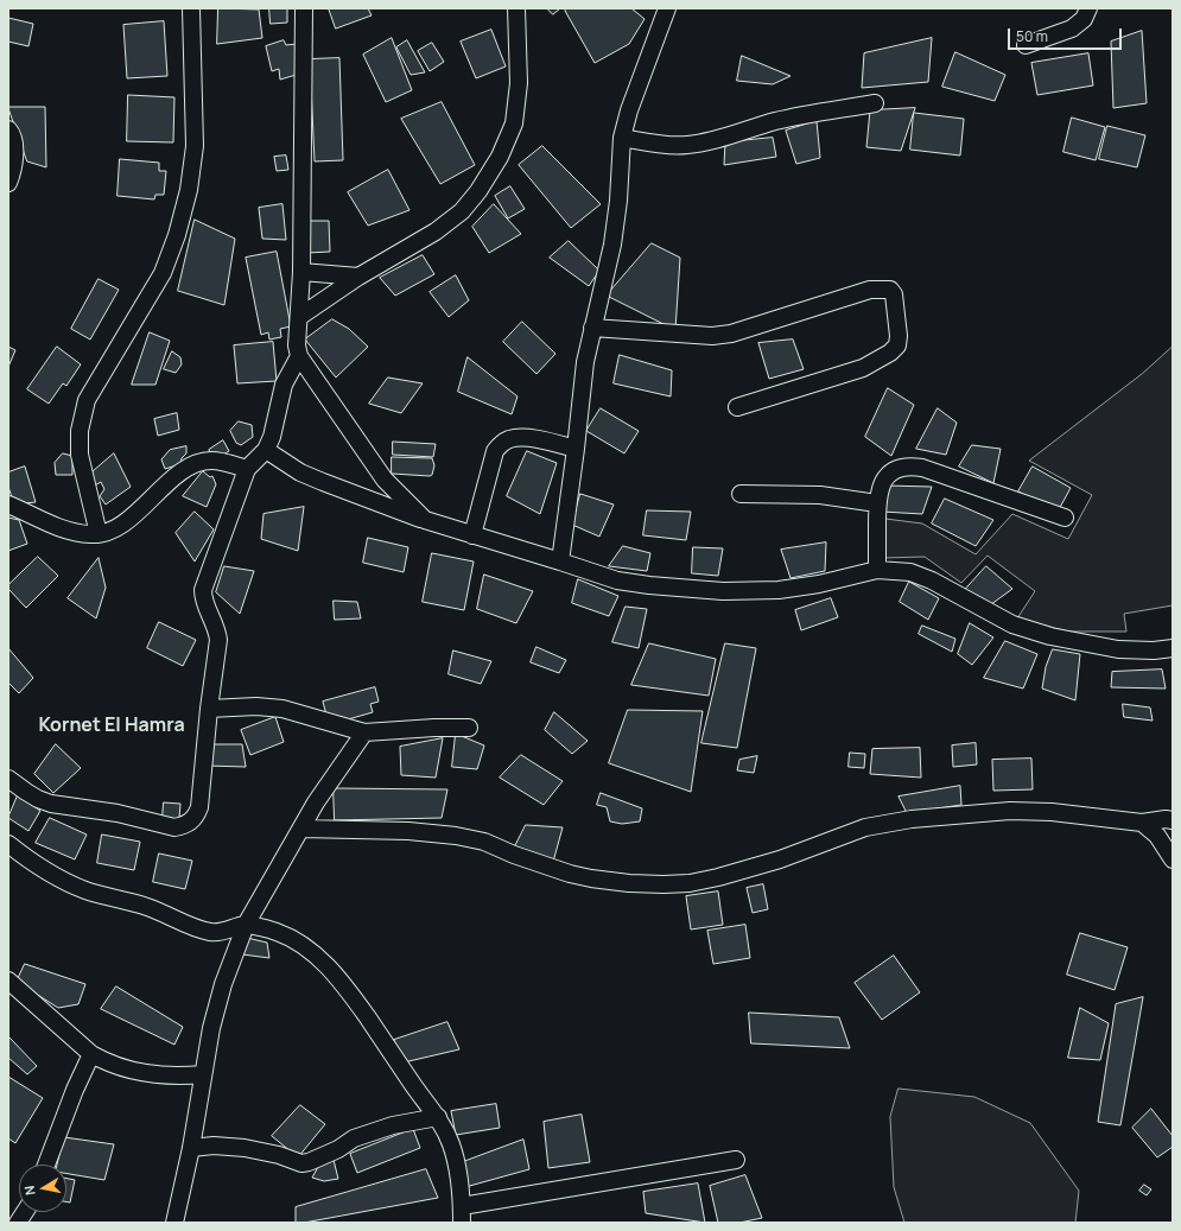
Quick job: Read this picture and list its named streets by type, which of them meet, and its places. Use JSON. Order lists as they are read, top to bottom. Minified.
{"districts":["Kornet El Hamra"],"scale_bar":"50 m","north":"left"}
